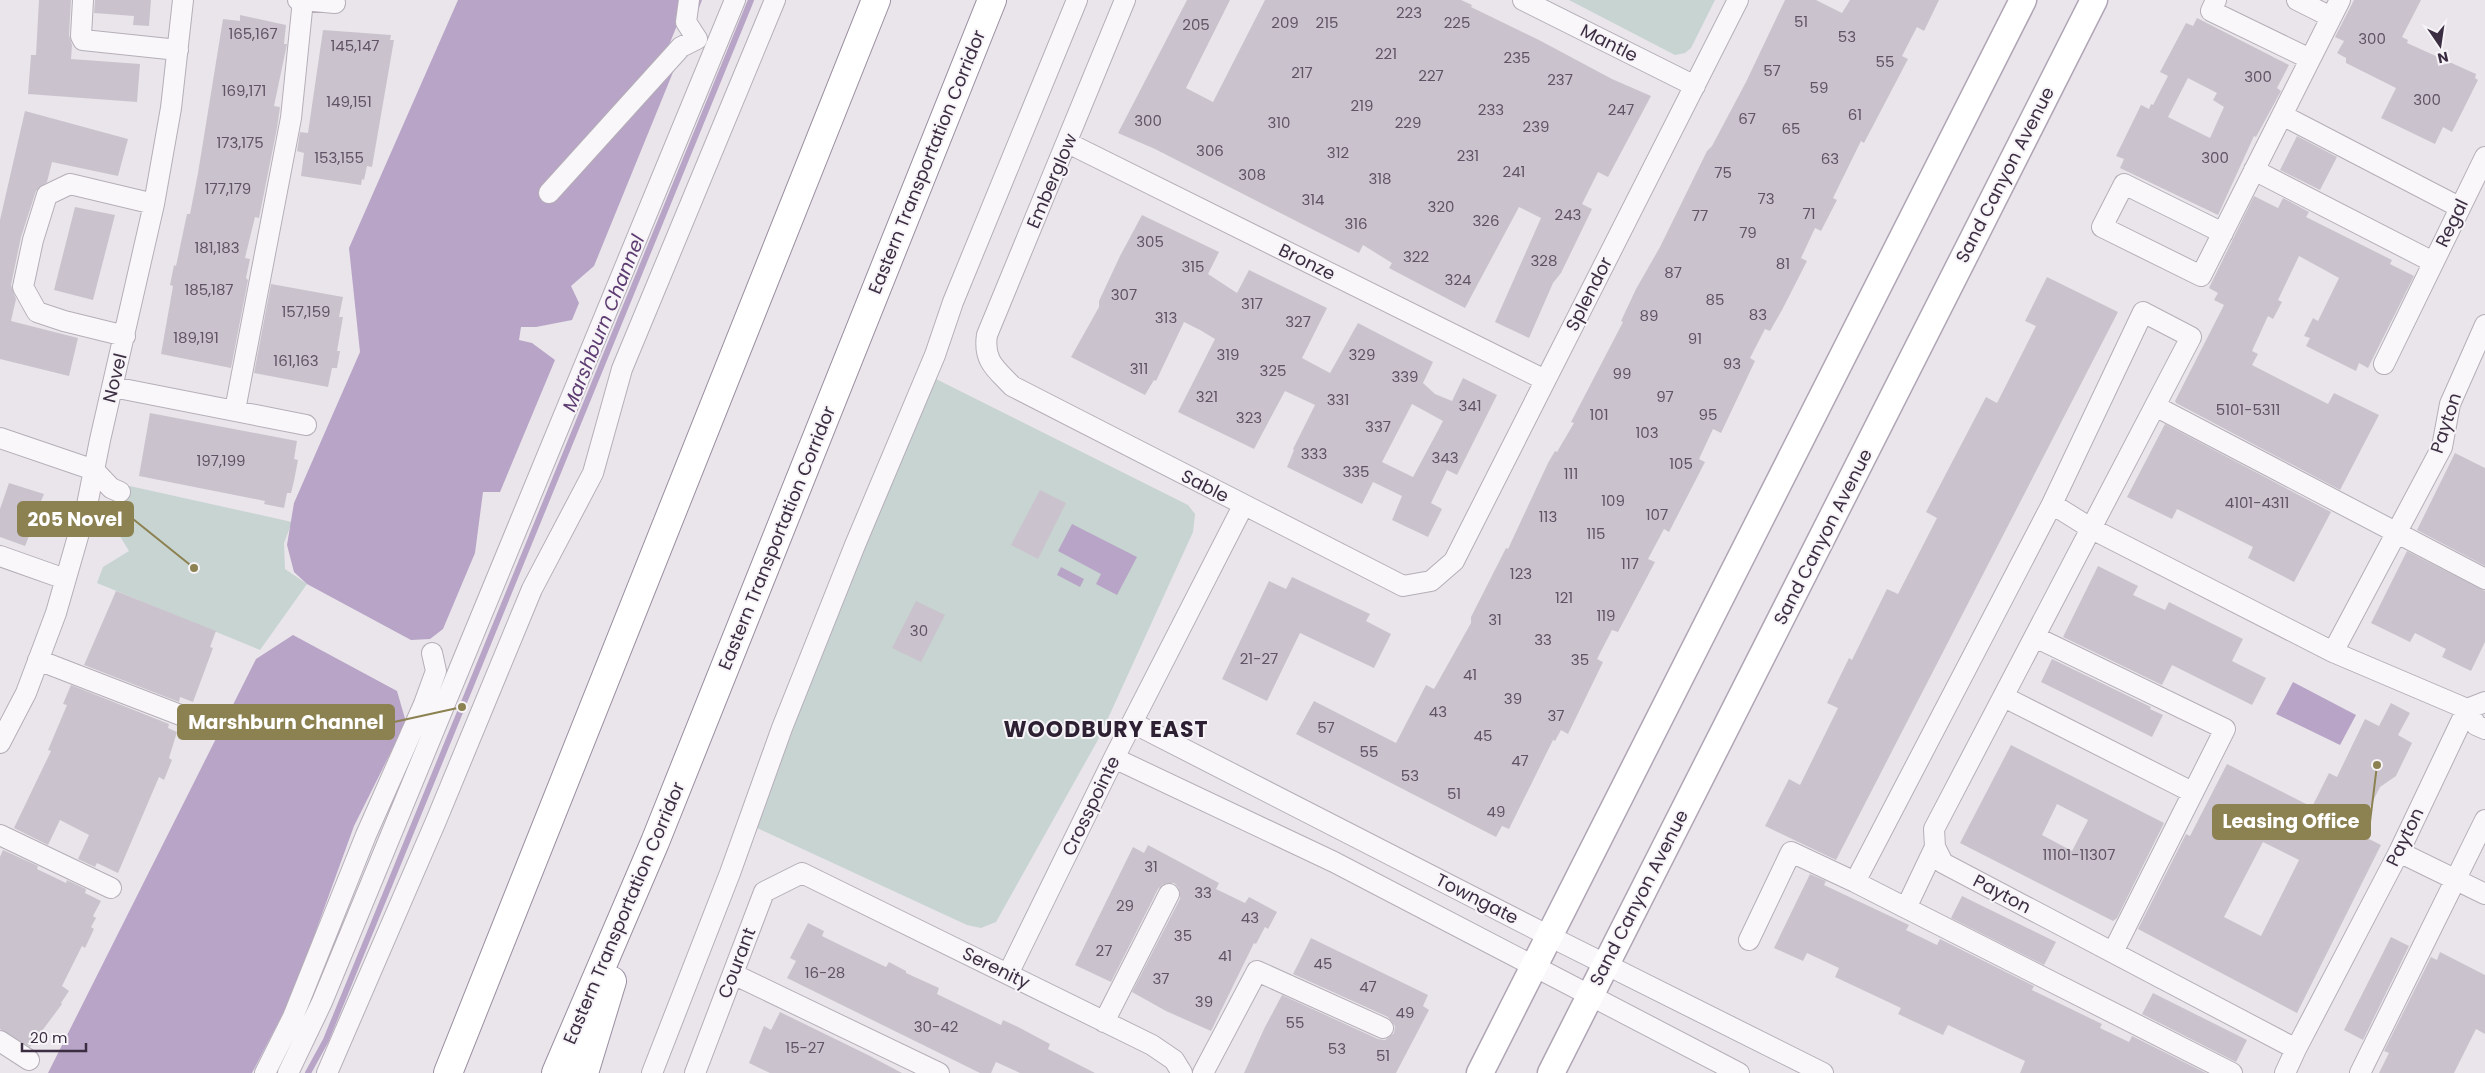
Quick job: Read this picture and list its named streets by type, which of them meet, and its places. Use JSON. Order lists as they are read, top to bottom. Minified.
{"streets":{"highway":["Eastern Transportation Corridor"],"main road":["Sand Canyon Avenue"],"street":["Mantle","Emberglow","Regal","Bronze","Splendor","Novel","Payton","Sable","Crosspointe","Towngate","Courant","Serenity"]},"crossings":[["Mantle","Splendor"],["Sand Canyon Avenue","Towngate"],["Emberglow","Bronze"],["Emberglow","Sable"],["Bronze","Splendor"],["Splendor","Sable"],["Sable","Crosspointe"],["Crosspointe","Towngate"],["Crosspointe","Serenity"],["Courant","Serenity"]],"districts":["WOODBURY EAST"],"water":["Marshburn Channel"],"places":["205 Novel","Marshburn Channel","Leasing Office"],"house_numbers":["223","51","209","215","225","205","165,167","53","300","145,147","221","235","55","57","217","227","300","237","59","169,171","300","149,151","219","233","247","61","67","300","310","229","239","65","173,175","306","312","231","153,155","300","63","241","75","308","318","177,179","73","314","320","71","243","77","326","316","79","305","181,183","322","328","81","315","87","324","185,187","307","85","317","157,159","83","89","313","327","189,191","91","319","329","161,163","93","311","325","99","339","321","97","331","341","5101-5311","101","95","323","337","103","333","343","197,199","105","335","111","109","4101-4311","107","113","115","117","123","121","119","31","30","33","21-27","35","41","39","43","37","57","45","55","47","53","51","49","11101-11307","31","33","29","43","35","27","41","45","16-28","37","47","39","49","55","30-42","15-27","53","51"],"scale_bar":"20 m","north":"bottom"}
